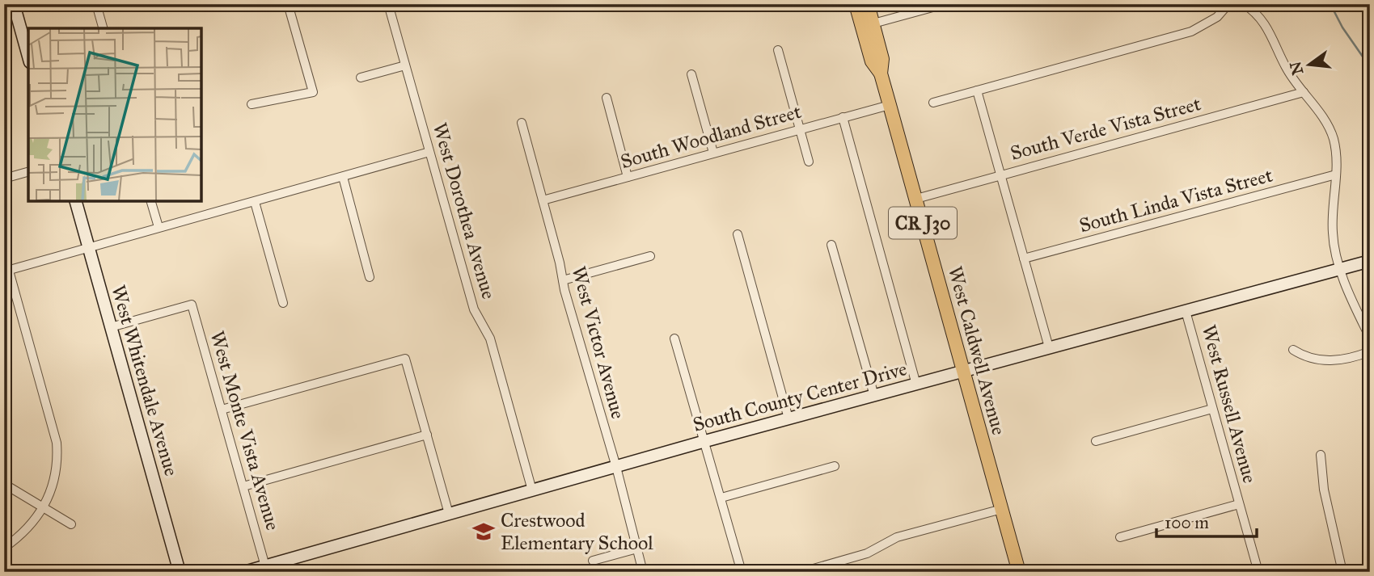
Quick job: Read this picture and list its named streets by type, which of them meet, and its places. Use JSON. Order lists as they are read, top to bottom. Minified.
{"streets":{"main road":["CR J30","West Caldwell Avenue"],"street":["South Verde Vista Street","South Woodland Street","South Linda Vista Street","West Dorothea Avenue","West Victor Avenue","West Whitendale Avenue","South County Center Drive","West Russell Avenue","West Monte Vista Avenue"]},"crossings":[["South Verde Vista Street","West Caldwell Avenue"],["South Woodland Street","West Victor Avenue"],["South Woodland Street","West Caldwell Avenue"],["West Dorothea Avenue","South County Center Drive"],["West Victor Avenue","South County Center Drive"],["West Caldwell Avenue","South County Center Drive"],["West Whitendale Avenue","West Monte Vista Avenue"],["South County Center Drive","West Russell Avenue"],["South County Center Drive","West Monte Vista Avenue"]],"places":{"school or university":["Crestwood Elementary School"]},"scale_bar":"100 m","north":"left"}
